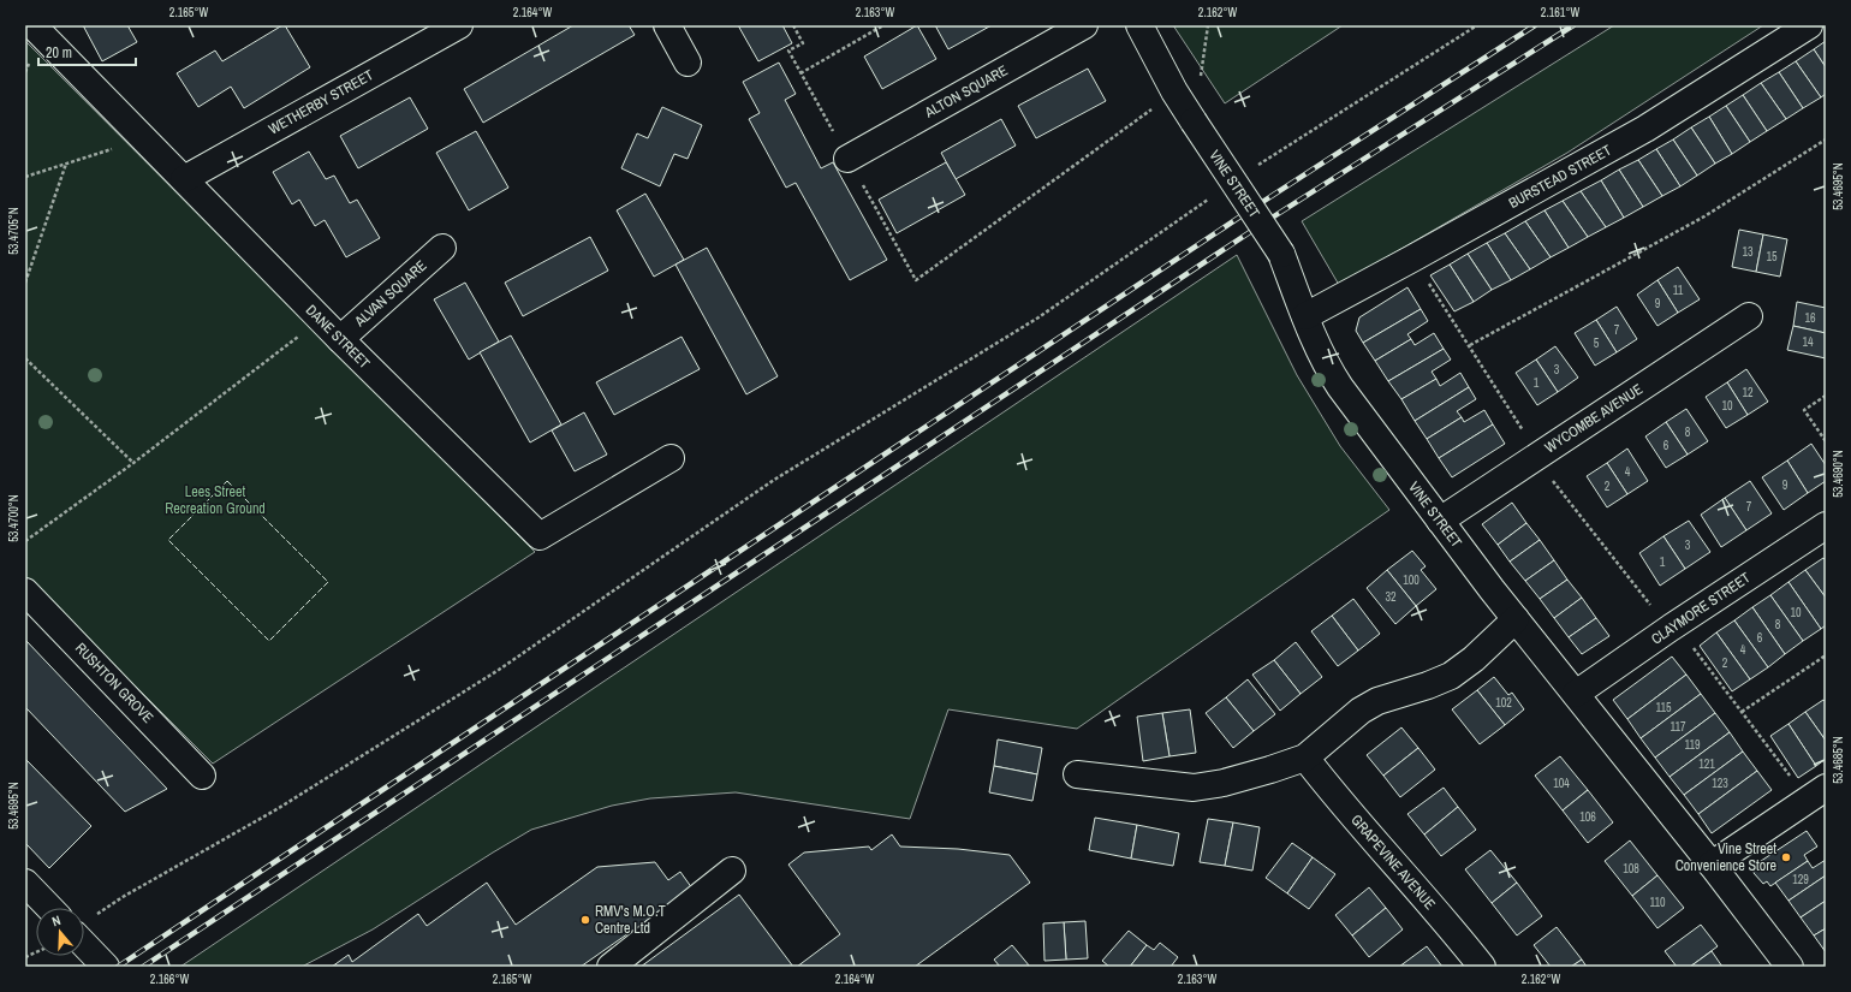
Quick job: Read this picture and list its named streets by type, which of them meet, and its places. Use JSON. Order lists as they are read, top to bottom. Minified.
{"streets":{"street":["ALTON SQUARE","WETHERBY STREET","BURSTEAD STREET","VINE STREET","ALVAN SQUARE","DANE STREET","WYCOMBE AVENUE","CLAYMORE STREET","RUSHTON GROVE","GRAPEVINE AVENUE"]},"crossings":[["WETHERBY STREET","DANE STREET"],["BURSTEAD STREET","VINE STREET"],["VINE STREET","WYCOMBE AVENUE"],["VINE STREET","CLAYMORE STREET"],["ALVAN SQUARE","DANE STREET"]],"parks":["Lees Street Recreation Ground"],"places":["Vine Street Convenience Store","RMV's M.O.T Centre Ltd"],"house_numbers":["13","15","11","9","16","7","14","5","3","1","12","10","8","6","4","9","2","7","3","1","100","32","10","8","6","4","2","102","115","117","119","121","104","123","106","108","129","110"],"scale_bar":"20 m","north":"top","coordinates":["2.165°W","2.164°W","2.163°W","2.162°W","2.161°W","53.4695°N","53.4705°N","53.4690°N","53.4700°N","53.4685°N","2.166°W"]}
